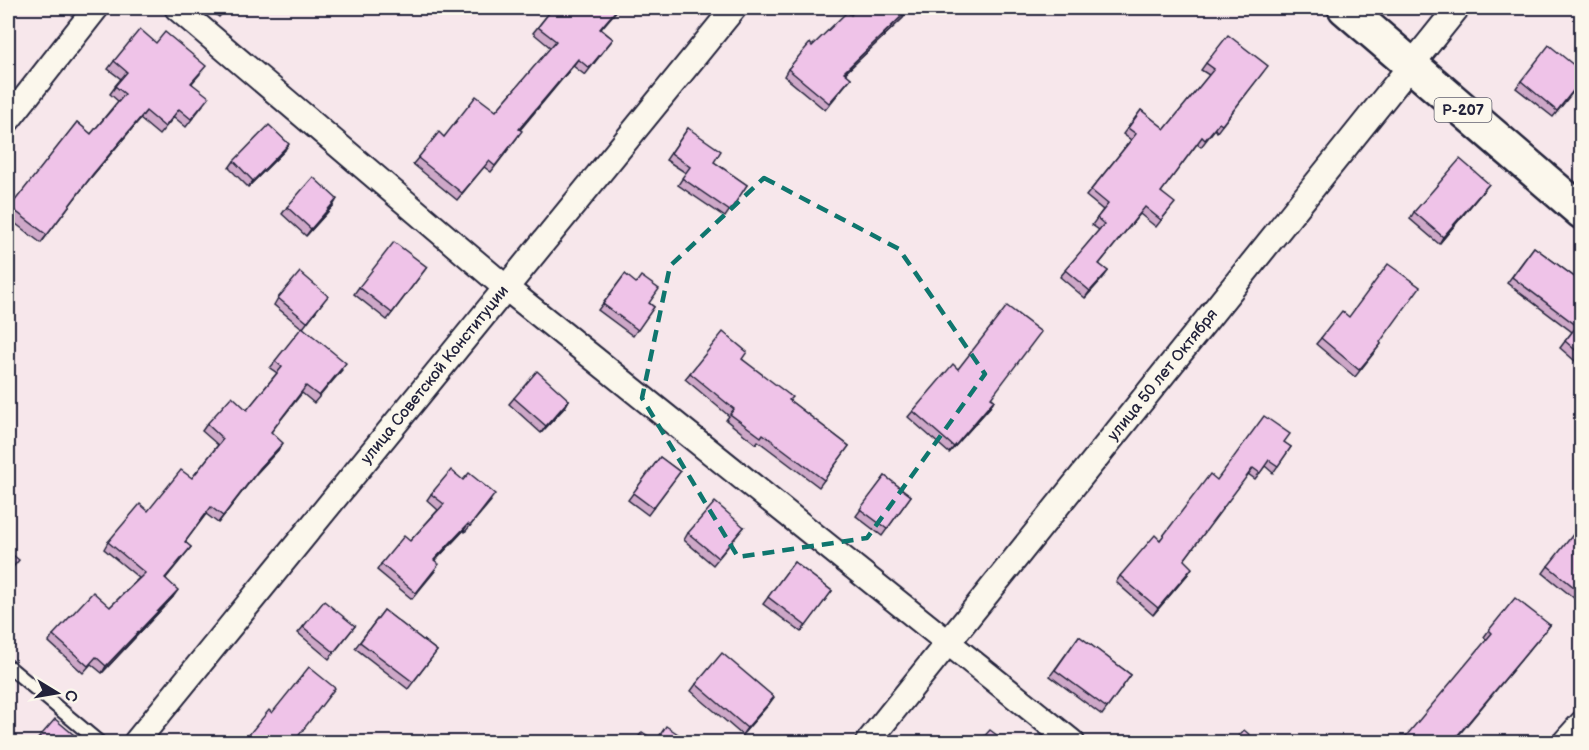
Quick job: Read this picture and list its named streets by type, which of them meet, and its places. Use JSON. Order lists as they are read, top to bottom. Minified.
{"streets":{"main road":["Р-207"],"street":["улица Советской Конституции","улица 50 лет Октября"]},"crossings":[["Р-207","улица 50 лет Октября"]],"north":"right"}
